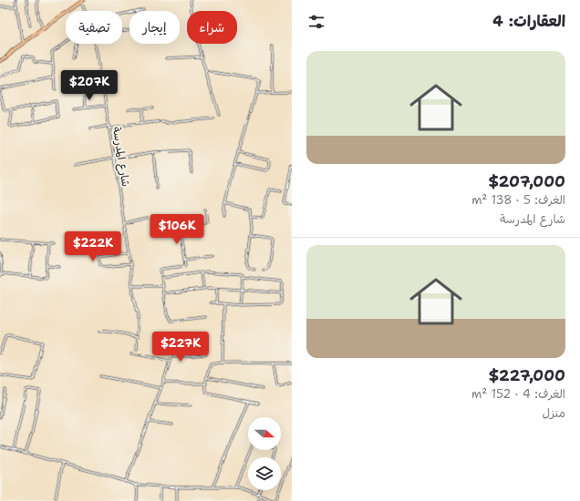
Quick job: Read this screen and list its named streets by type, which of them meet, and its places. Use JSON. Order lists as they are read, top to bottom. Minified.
{"streets":{"street":["شارع المدرسة"]},"north":"right","page":{"heading":"العقارات: 4","chip":["شراء","إيجار","تصفية"],"list":[{"name":"$207,000","note":"الغرف: 5 · 138 m² · شارع المدرسة"},{"name":"$227,000","note":"الغرف: 4 · 152 m² · منزل"}],"price":["$207K","$106K","$222K","$227K"]}}
